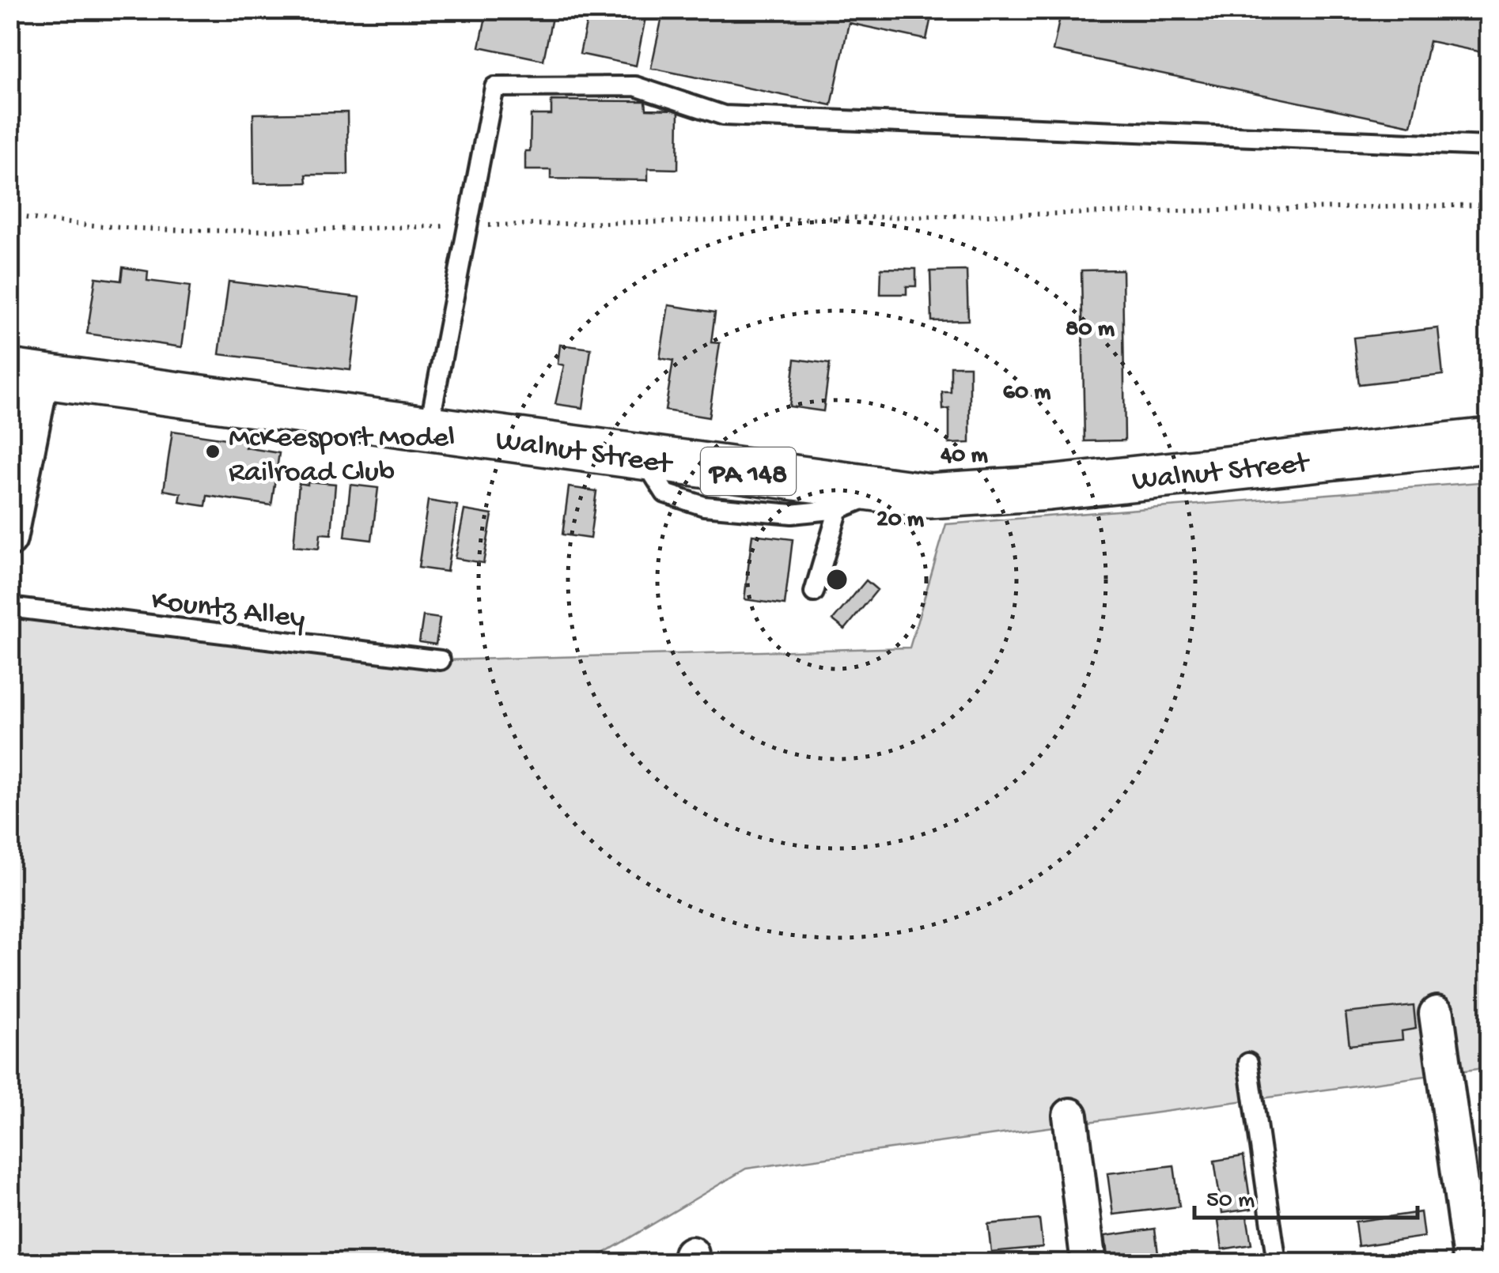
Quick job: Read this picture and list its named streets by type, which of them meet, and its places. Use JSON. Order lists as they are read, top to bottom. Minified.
{"streets":{"main road":["Walnut Street","PA 148"],"lane":["Kountz Alley"]},"places":["McKeesport Model Railroad Club"],"scale_bar":"50 m","rings":["80 m","60 m","40 m","20 m"]}
